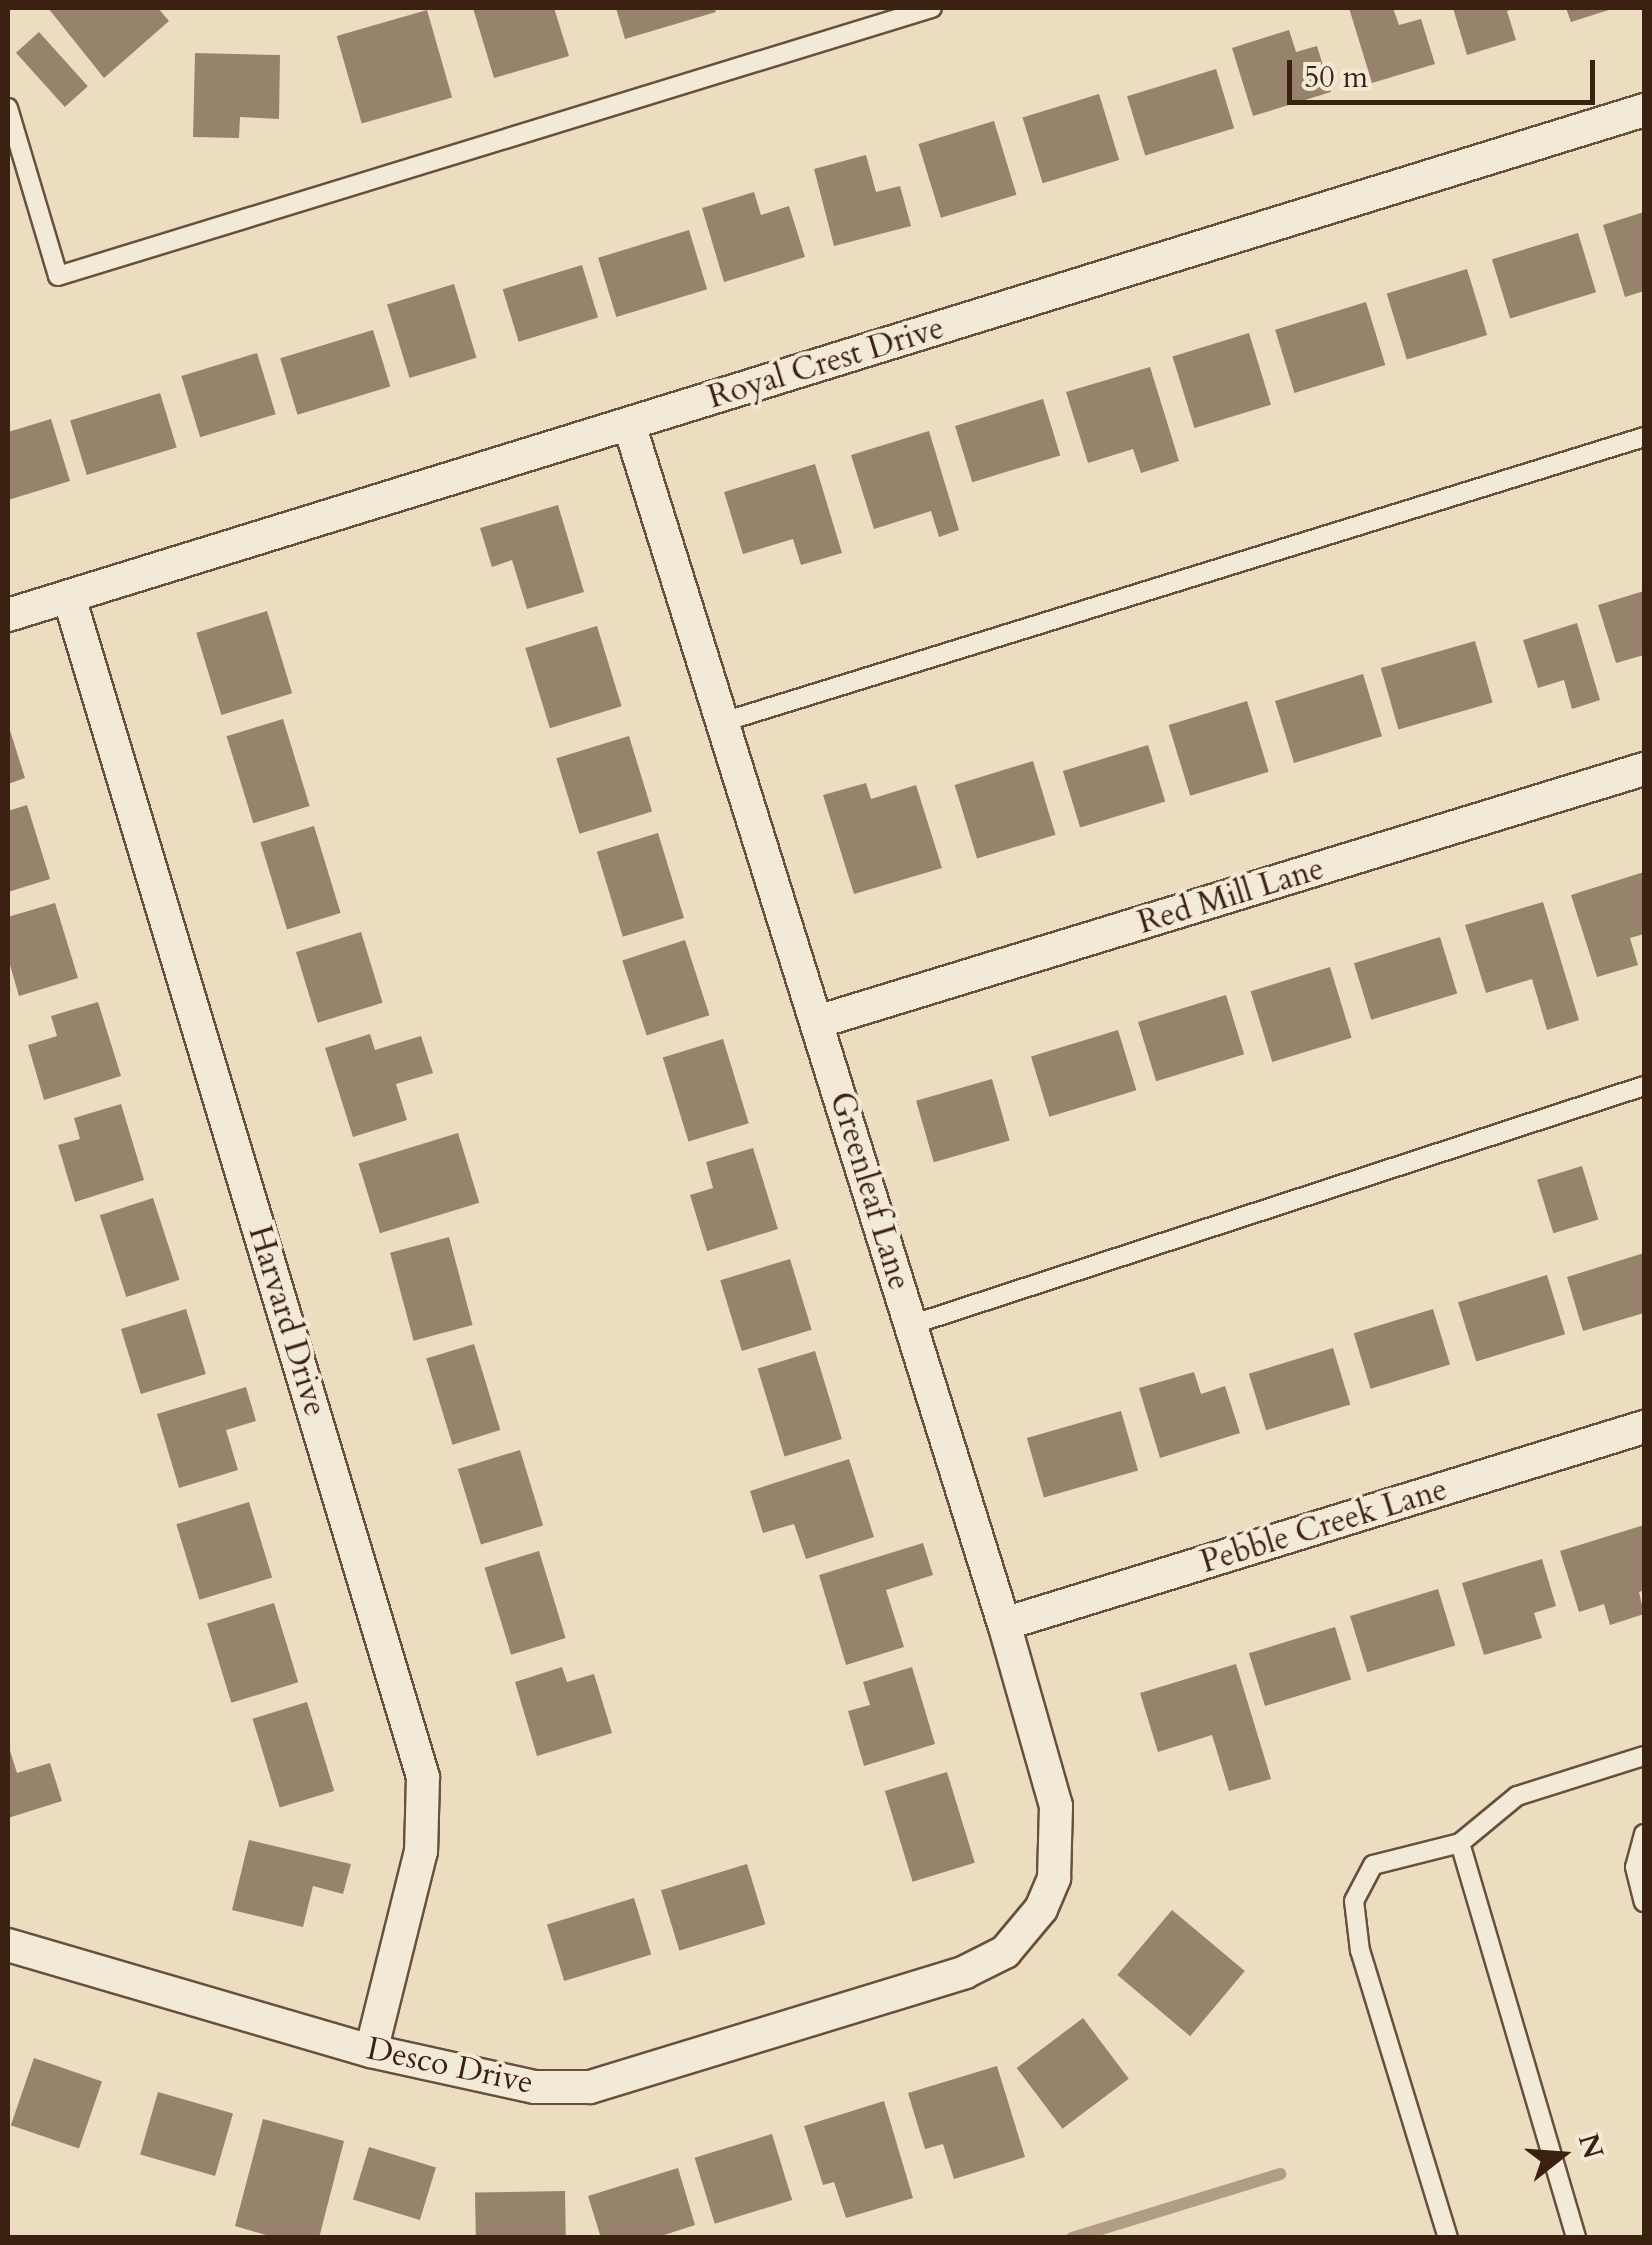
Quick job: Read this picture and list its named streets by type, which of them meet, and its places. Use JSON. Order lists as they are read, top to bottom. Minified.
{"streets":{"street":["Royal Crest Drive","Red Mill Lane","Greenleaf Lane","Harvard Drive","Pebble Creek Lane","Desco Drive"]},"crossings":[["Royal Crest Drive","Greenleaf Lane"],["Royal Crest Drive","Harvard Drive"],["Red Mill Lane","Greenleaf Lane"],["Greenleaf Lane","Pebble Creek Lane"],["Greenleaf Lane","Desco Drive"],["Harvard Drive","Desco Drive"]],"scale_bar":"50 m","north":"right"}
